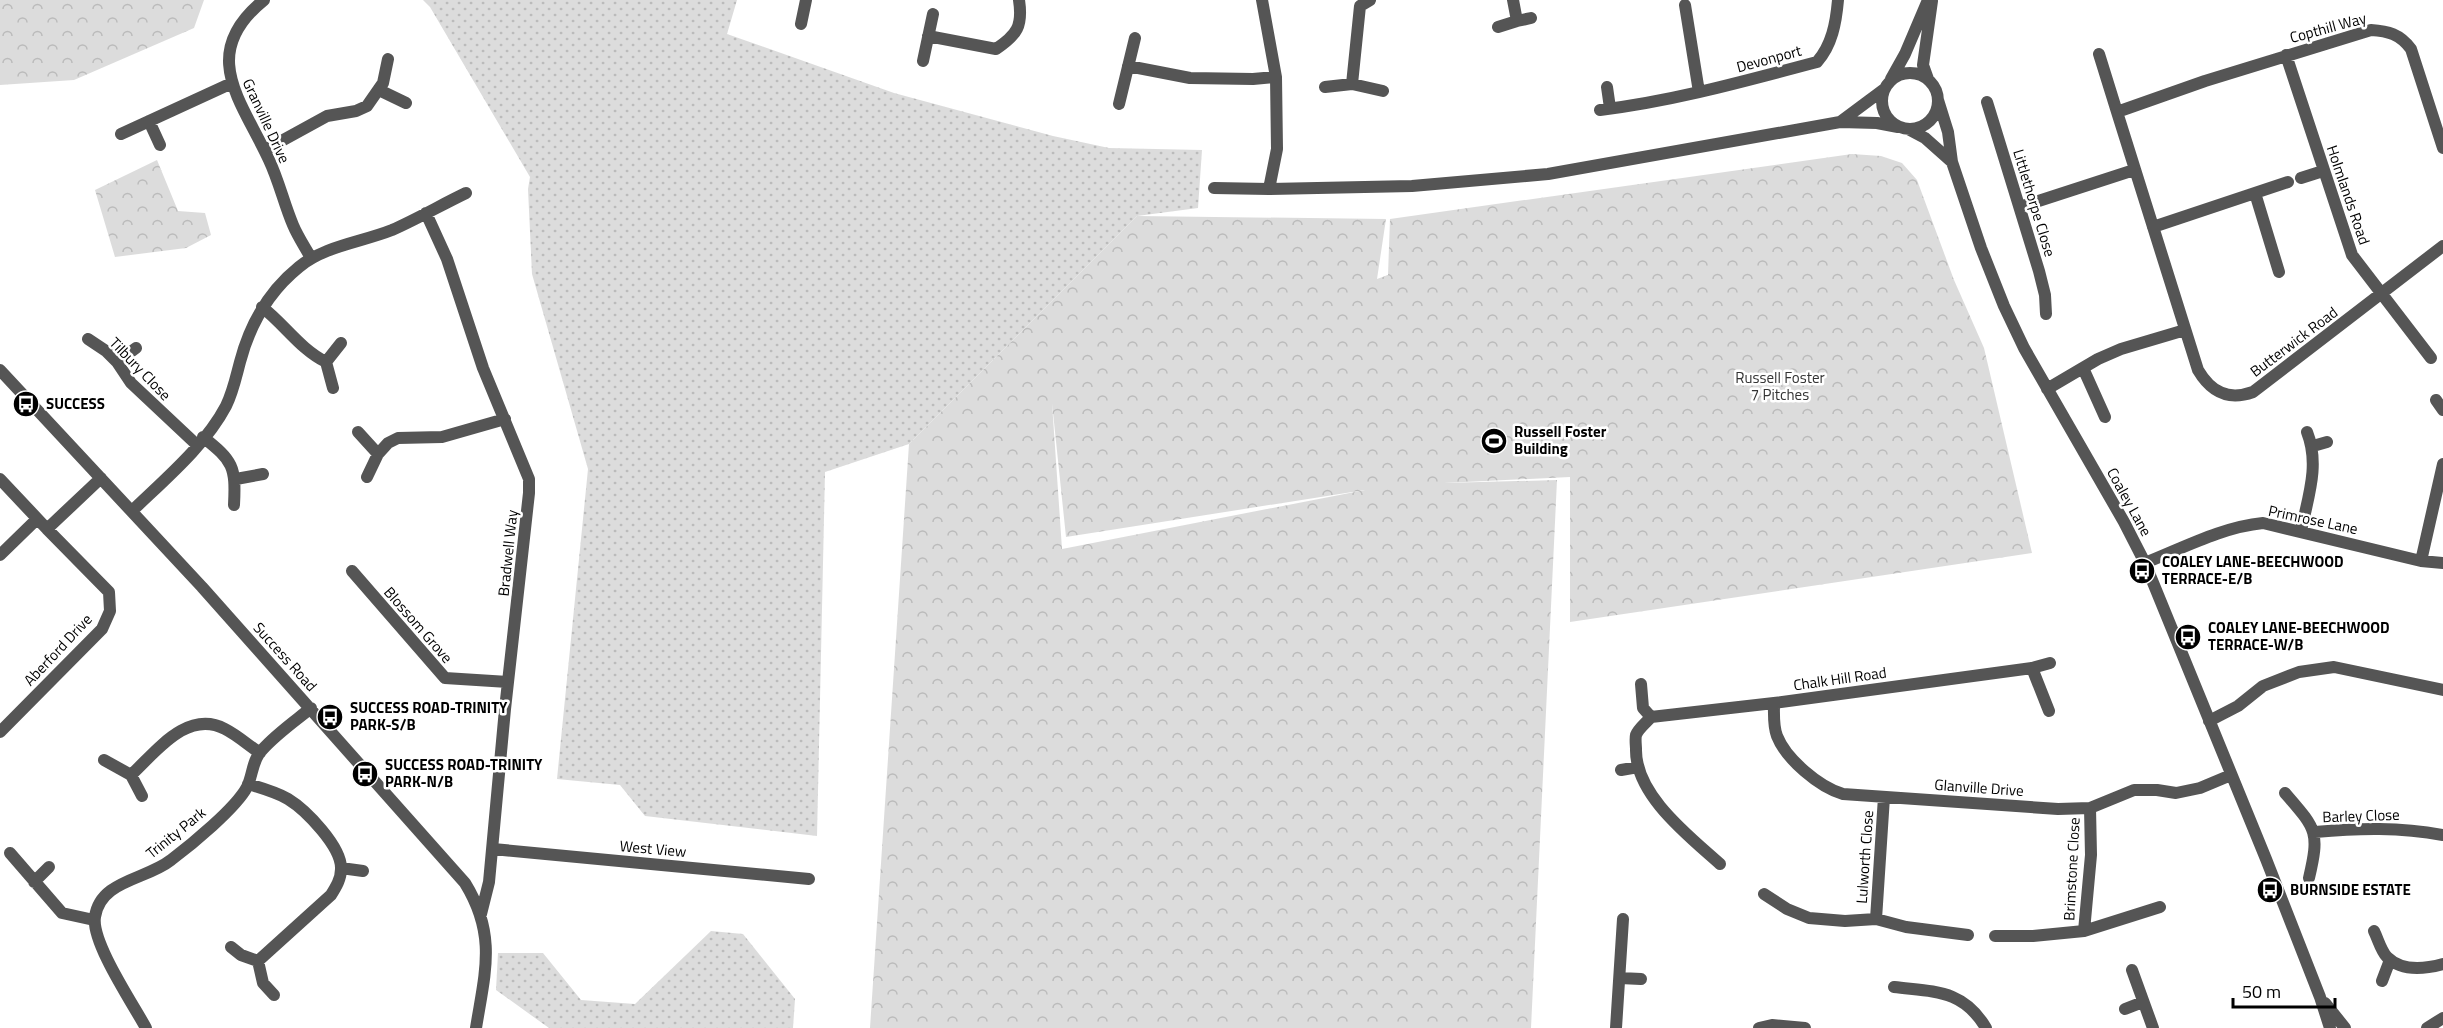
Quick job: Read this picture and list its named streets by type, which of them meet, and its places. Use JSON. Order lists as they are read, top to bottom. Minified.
{"streets":{"street":["Copthill Way","Devonport","Granville Drive","Holmlands Road","Littlethorpe Close","Butterwick Road","Tilbury Close","Coaley Lane","Primrose Lane","Bradwell Way","Blossom Grove","Aberford Drive","Success Road","Chalk Hill Road","Glanville Drive","Barley Close","Trinity Park","West View","Lulworth Close","Brimstone Close"]},"crossings":[["Copthill Way","Holmlands Road"],["Holmlands Road","Butterwick Road"],["Coaley Lane","Primrose Lane"],["Coaley Lane","Glanville Drive"],["Bradwell Way","Blossom Grove"],["Bradwell Way","Success Road"],["Bradwell Way","West View"],["Success Road","Trinity Park"],["Chalk Hill Road","Glanville Drive"],["Glanville Drive","Lulworth Close"],["Glanville Drive","Brimstone Close"]],"parks":["Russell Foster 7 Pitches"],"places":{"bus stop":["SUCCESS","COALEY LANE-BEECHWOOD TERRACE-E/B","COALEY LANE-BEECHWOOD TERRACE-W/B","SUCCESS ROAD-TRINITY PARK-S/B","SUCCESS ROAD-TRINITY PARK-N/B","BURNSIDE ESTATE"],"sports":["Russell Foster Building"]},"scale_bar":"50 m"}
